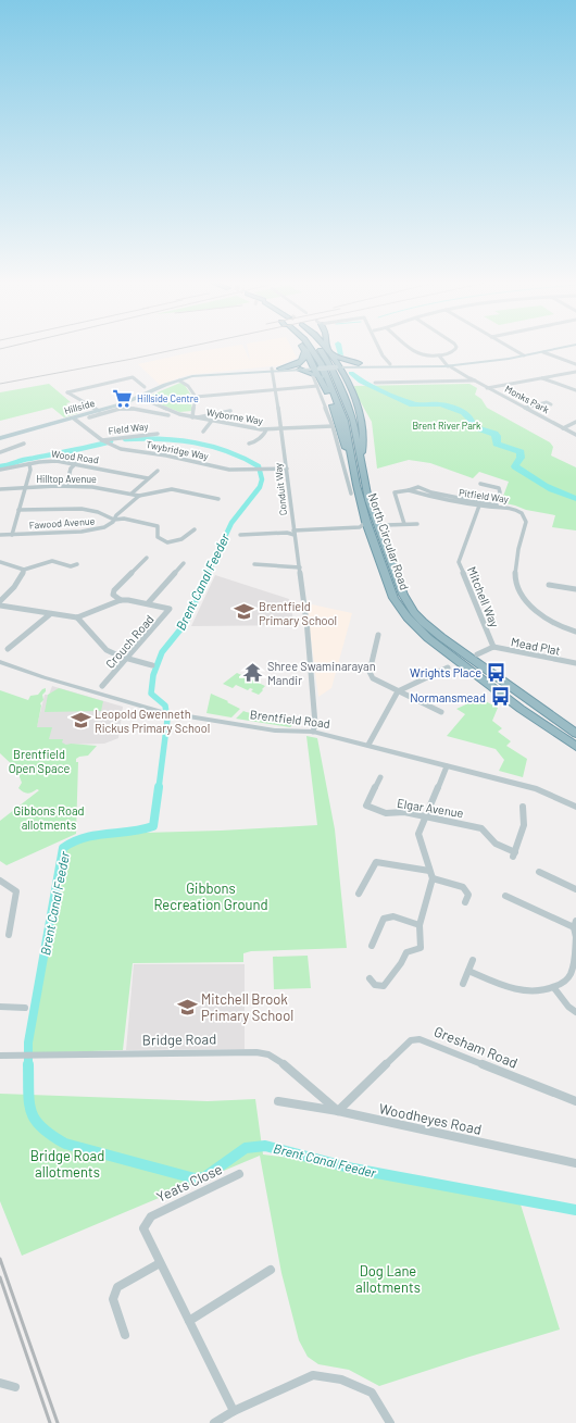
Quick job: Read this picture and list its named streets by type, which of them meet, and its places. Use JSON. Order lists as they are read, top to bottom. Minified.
{"streets":{"highway":["North Circular Road"],"main road":["Hillside"],"street":["Monks Park","Wyborne Way","Field Way","Twybridge Way","Wood Road","Hilltop Avenue","Conduit Way","Pitfield Way","Fawood Avenue","Mitchell Way","Crouch Road","Mead Plat","Brentfield Road","Elgar Avenue","Bridge Road","Gresham Road","Woodheyes Road","Yeats Close"]},"crossings":[["Hillside","Wyborne Way"],["Hillside","Twybridge Way"],["Hillside","Conduit Way"],["Wyborne Way","Conduit Way"],["Field Way","Twybridge Way"],["Twybridge Way","Conduit Way"],["Hilltop Avenue","Fawood Avenue"],["Conduit Way","North Circular Road"],["Pitfield Way","Mitchell Way"],["Mitchell Way","Mead Plat"],["Bridge Road","Gresham Road"],["Bridge Road","Woodheyes Road"],["Gresham Road","Woodheyes Road"]],"water":["Brent Canal Feeder"],"parks":["Brent River Park","Brentfield Open Space","Gibbons Road allotments","Gibbons Recreation Ground","Bridge Road allotments","Dog Lane allotments"],"places":{"supermarket":["Hillside Centre"],"school or university":["Brentfield Primary School","Leopold Gwenneth Rickus Primary School","Mitchell Brook Primary School"],"temple":["Shree Swaminarayan Mandir"],"bus stop":["Wrights Place","Normansmead"]}}
